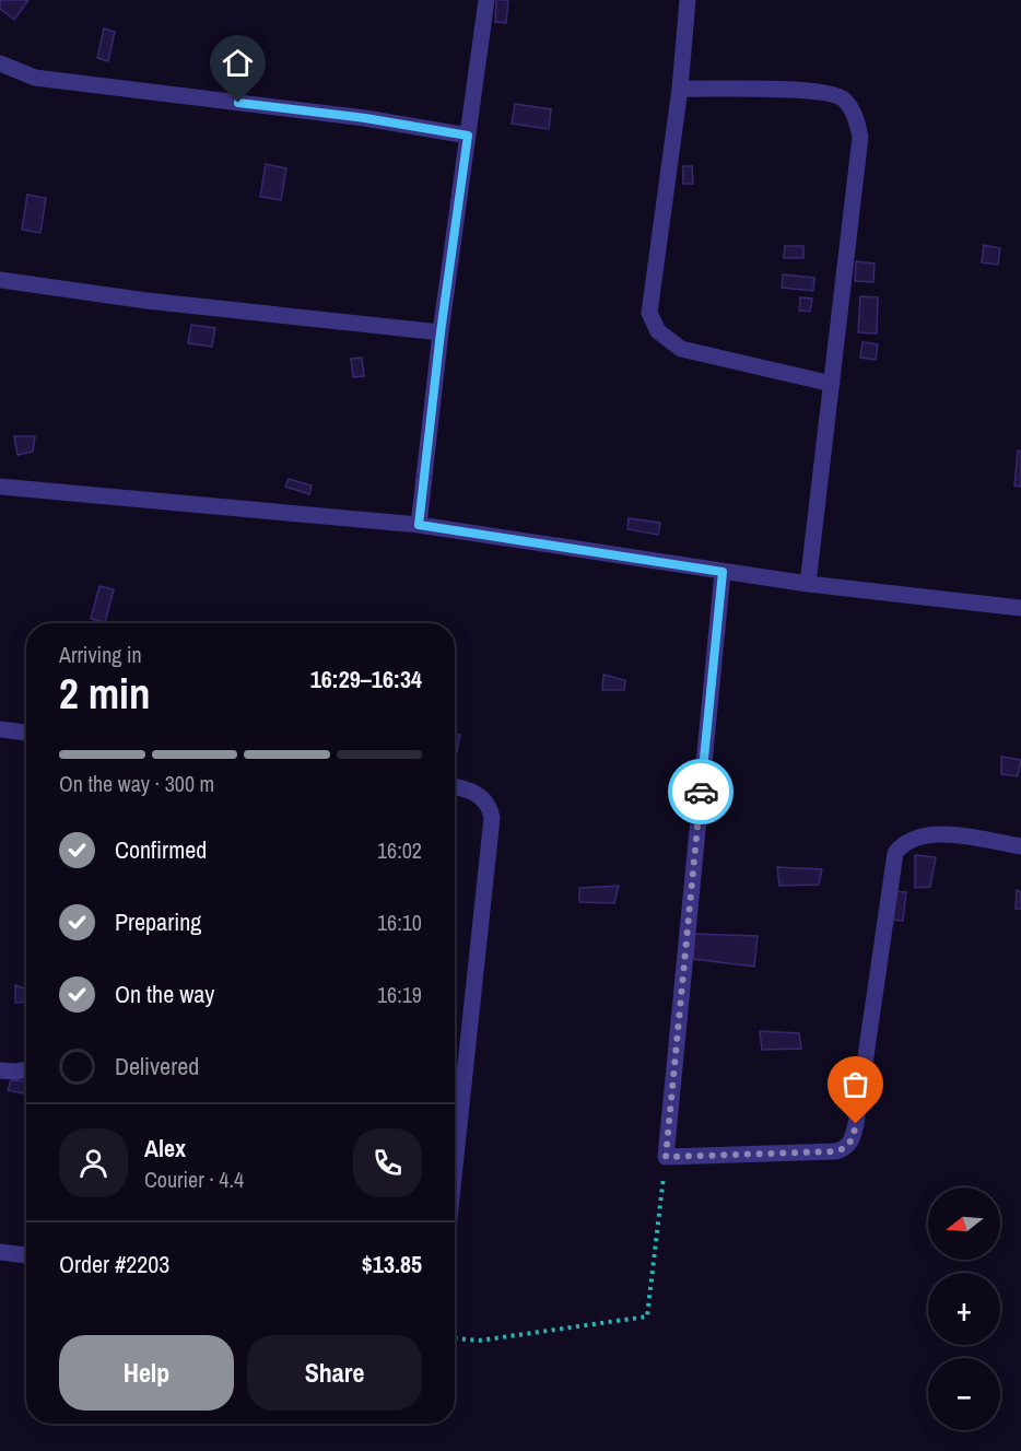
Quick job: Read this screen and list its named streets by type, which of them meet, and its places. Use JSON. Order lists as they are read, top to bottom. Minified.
{"north":"left","page":{"heading":["2 min","Arriving in","16:29–16:34"],"panel":["Alex","Courier · 4.4","Order #2203","$13.85"],"bar":"On the way · 300 m","list":[["Confirmed","16:02"],["Preparing","16:10"],["On the way","16:19"],"Delivered"],"map_buttons":["+","−"],"buttons":["Help","Share"]}}
